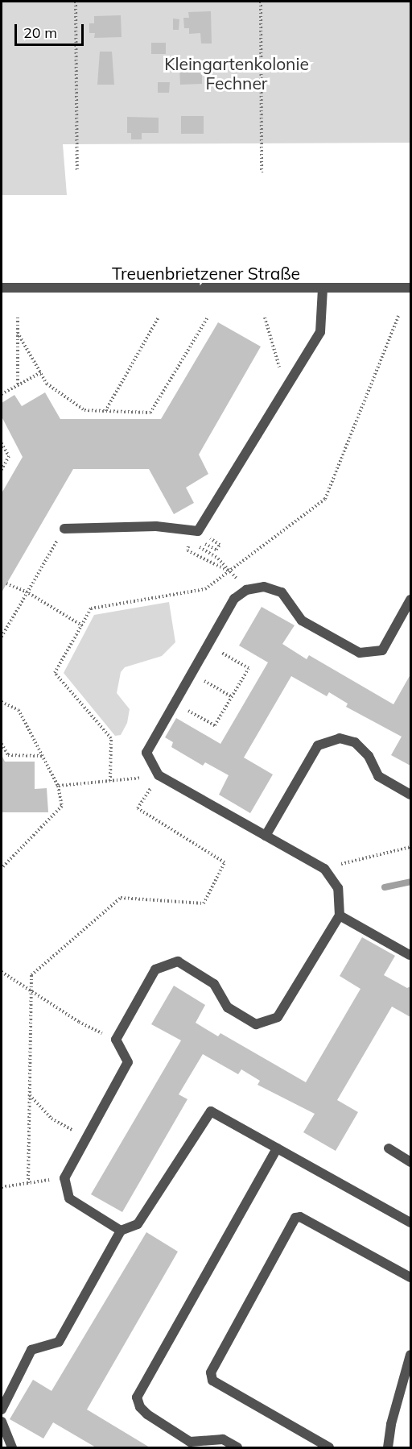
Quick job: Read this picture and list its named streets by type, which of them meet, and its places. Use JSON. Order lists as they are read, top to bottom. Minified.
{"streets":{"street":["Treuenbrietzener Straße"]},"parks":["Kleingartenkolonie Fechner"],"scale_bar":"20 m"}
